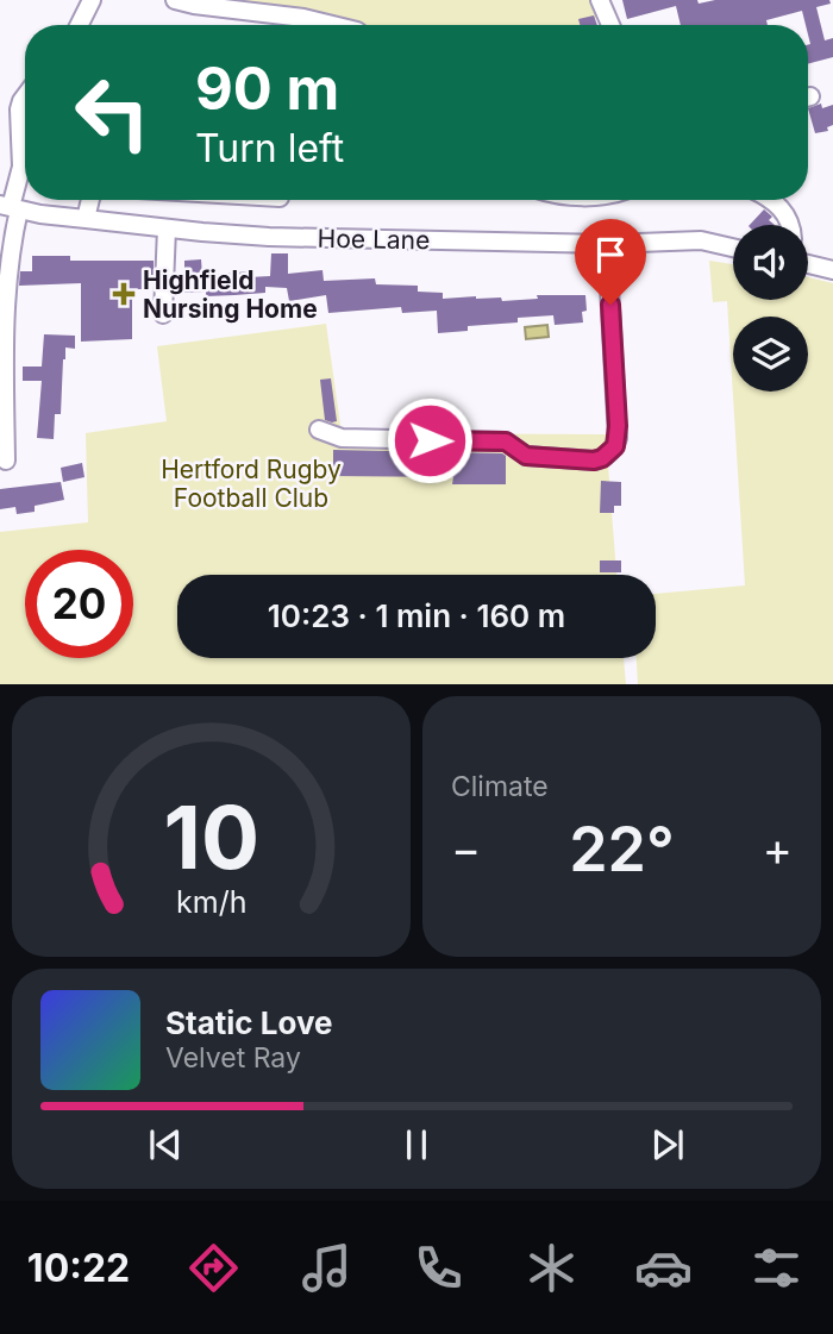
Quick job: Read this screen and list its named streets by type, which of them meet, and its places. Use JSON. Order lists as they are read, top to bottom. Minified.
{"streets":{"street":["Hoe Lane"]},"parks":["Hertford Rugby Football Club"],"places":{"health":["Highfield Nursing Home"]},"page":{"turn":["90 m","Turn left"],"limit":"20","trip":"10:23 · 1 min · 160 m","tile":"Climate","heat":["−","22°","+"],"song":["Static Love","Velvet Ray"],"tabs":"10:22","gauge":["10","km/h"]}}
